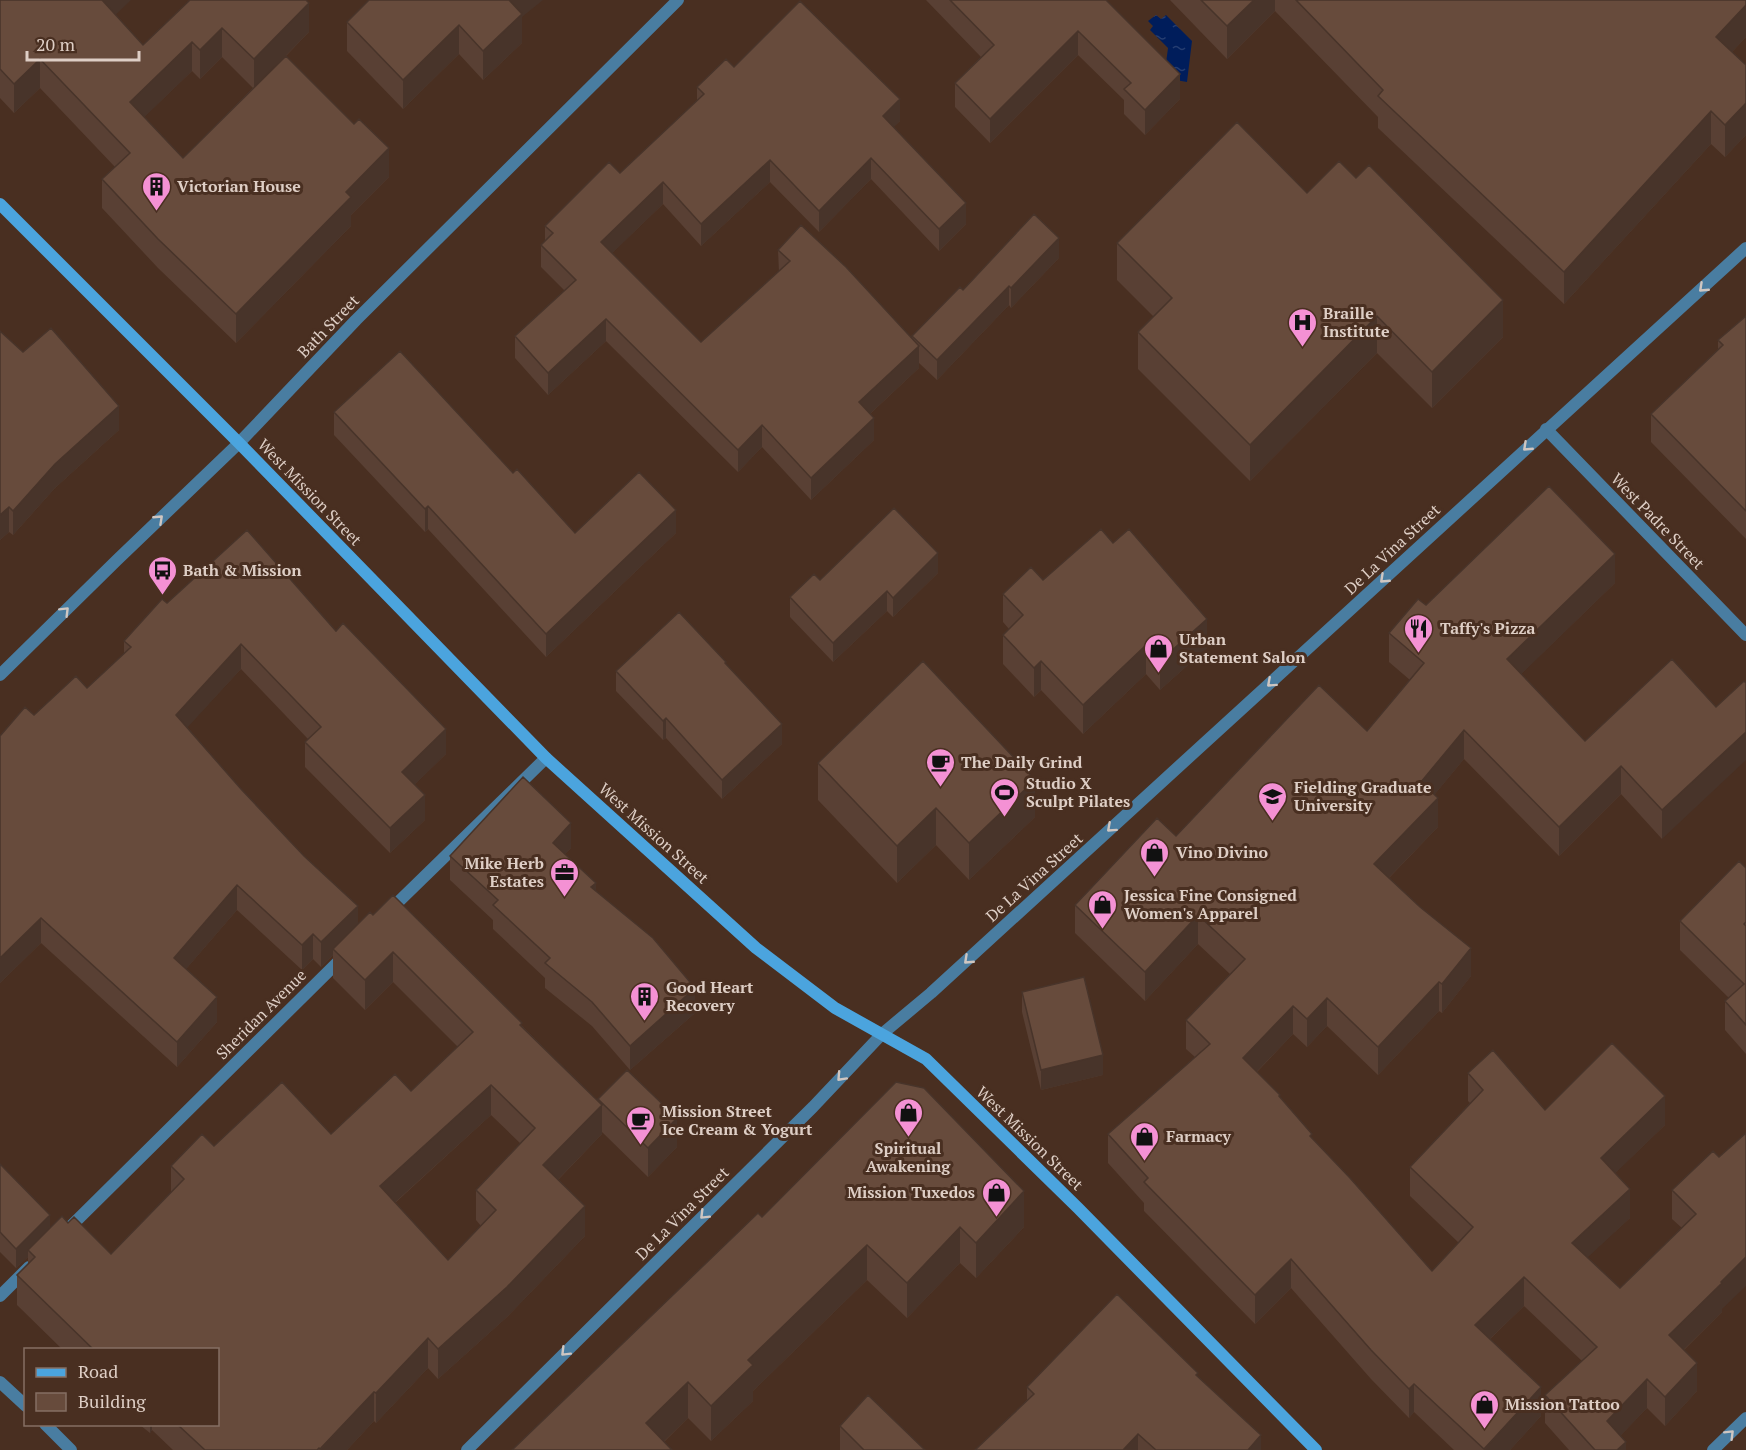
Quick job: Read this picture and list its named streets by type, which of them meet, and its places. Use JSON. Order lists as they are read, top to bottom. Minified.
{"streets":{"main road":["West Mission Street"],"street":["Bath Street","West Padre Street","De La Vina Street","Sheridan Avenue"]},"crossings":[["Bath Street","West Mission Street"],["West Mission Street","De La Vina Street"],["West Padre Street","De La Vina Street"]],"one_way":["De La Vina Street"],"places":{"building":["Victorian House","Good Heart Recovery"],"hospital":["Braille Institute"],"bus stop":["Bath & Mission"],"restaurant":["Taffy's Pizza"],"shop":["Urban Statement Salon","Vino Divino","Jessica Fine Consigned Women's Apparel","Spiritual Awakening","Farmacy","Mission Tuxedos","Mission Tattoo"],"cafe":["The Daily Grind","Mission Street Ice Cream & Yogurt"],"sports":["Studio X Sculpt Pilates"],"school or university":["Fielding Graduate University"],"office":["Mike Herb Estates"]},"legend":["Road","Building"],"scale_bar":"20 m"}
